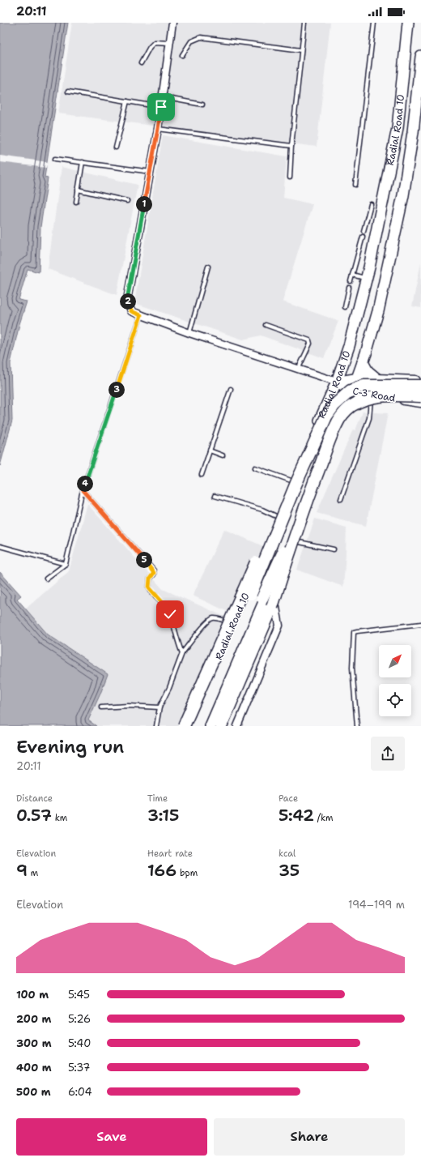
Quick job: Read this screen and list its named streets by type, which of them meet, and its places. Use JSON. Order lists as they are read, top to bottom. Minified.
{"streets":{"highway":["Radial Road 10"],"main road":["C-3 Road"]},"crossings":[["Radial Road 10","C-3 Road"]],"north":"top right","page":{"status":"20:11","pins":["1","2","3","4","5"],"heading":["Evening run","20:11"],"stats":[["Distance","0.57 km"],["Time","3:15"],["Pace","5:42 /km"],["Elevation","9 m"],["Heart rate","166 bpm"],["kcal","35"]],"chart":["Elevation","194–199 m"],"list":[{"name":"100 m","note":"5:45"},{"name":"200 m","note":"5:26"},{"name":"300 m","note":"5:40"},{"name":"400 m","note":"5:37"},{"name":"500 m","note":"6:04"}],"buttons":["Save","Share"]}}
